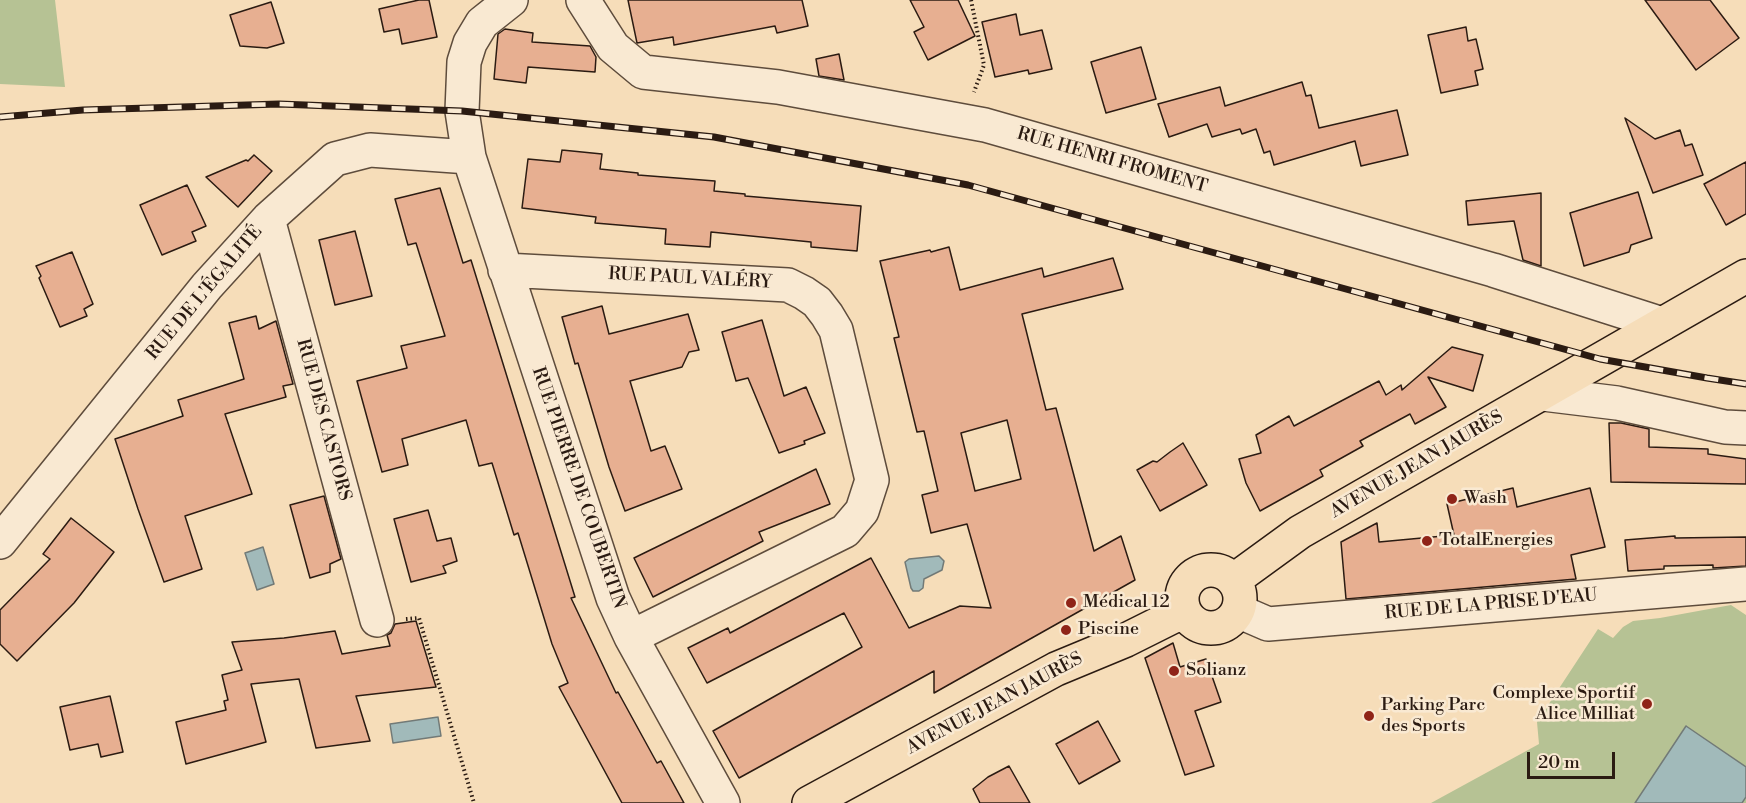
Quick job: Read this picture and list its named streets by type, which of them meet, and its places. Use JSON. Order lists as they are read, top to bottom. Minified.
{"streets":{"main road":["AVENUE JEAN JAURÈS"],"street":["RUE HENRI FROMENT","RUE PAUL VALÉRY","RUE DE L'ÉGALITÉ","RUE DES CASTORS","RUE PIERRE DE COUBERTIN","RUE DE LA PRISE D'EAU"]},"crossings":[["RUE HENRI FROMENT","AVENUE JEAN JAURÈS"],["RUE PAUL VALÉRY","RUE PIERRE DE COUBERTIN"],["RUE DE L'ÉGALITÉ","RUE DES CASTORS"],["RUE DE L'ÉGALITÉ","RUE PIERRE DE COUBERTIN"],["AVENUE JEAN JAURÈS","RUE DE LA PRISE D'EAU"]],"places":["Wash","TotalEnergies","Médical 12","Piscine","Solianz","Complexe Sportif Alice Milliat","Parking Parc des Sports"],"scale_bar":"20 m"}
